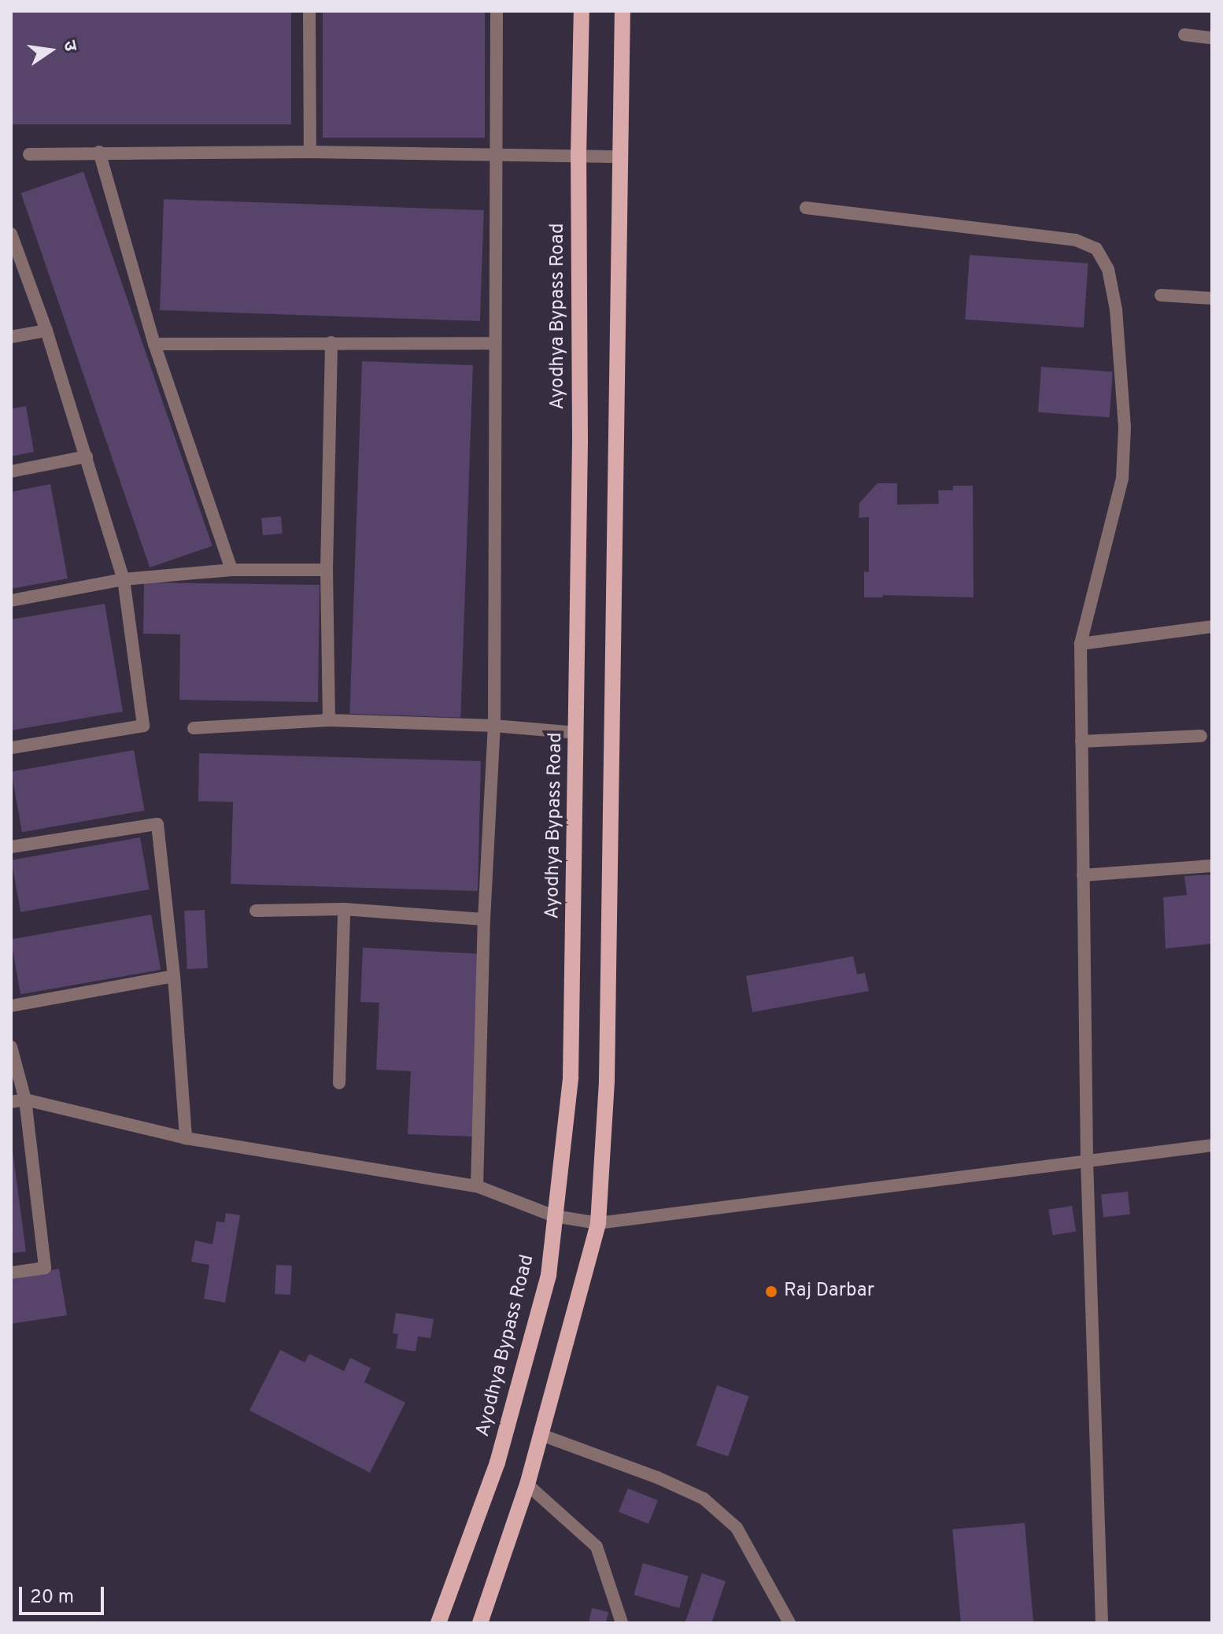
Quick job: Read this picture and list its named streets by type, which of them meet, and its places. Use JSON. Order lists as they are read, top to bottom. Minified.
{"streets":{"main road":["Ayodhya Bypass Road"]},"places":["Raj Darbar"],"scale_bar":"20 m","north":"right"}
